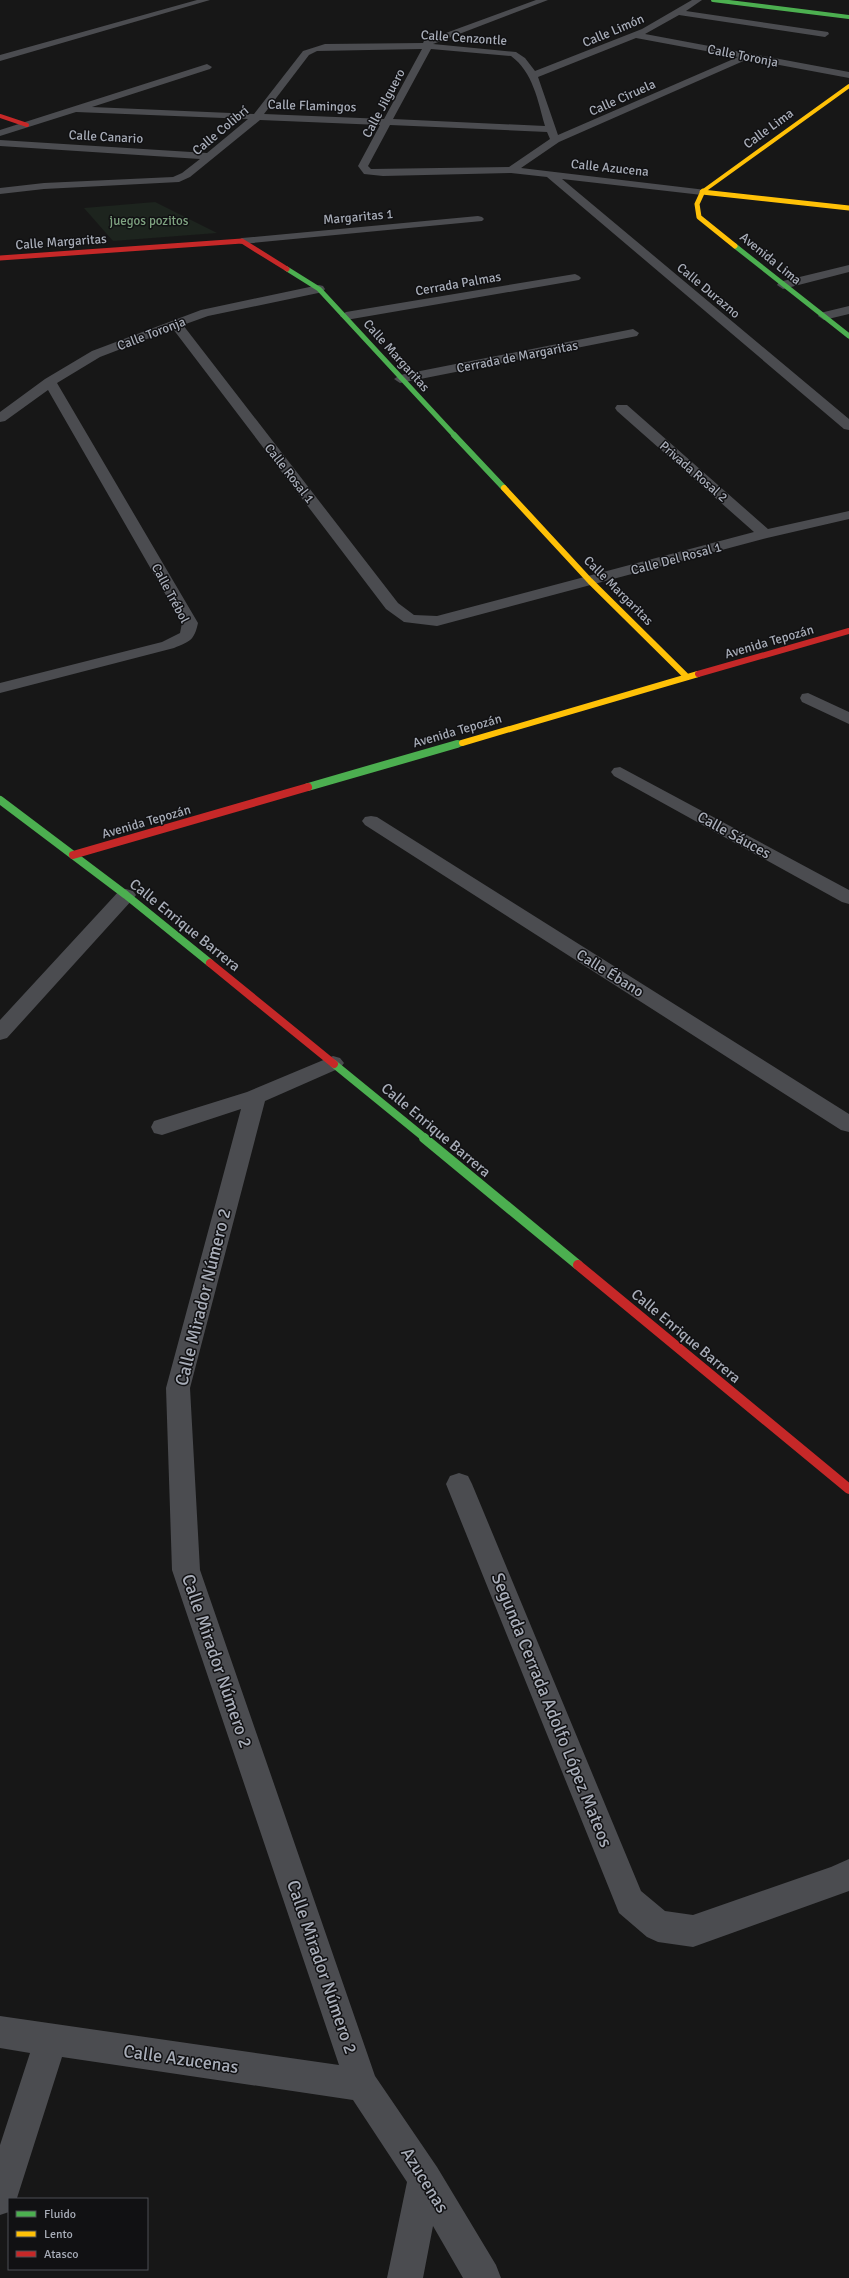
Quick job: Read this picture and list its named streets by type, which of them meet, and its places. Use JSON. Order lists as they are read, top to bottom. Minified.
{"streets":{"street":["Calle Limón","Calle Cenzontle","Calle Toronja","Calle Ciruela","Calle Jilguero","Calle Flamingos","Calle Lima","Calle Colibrí","Calle Canario","Calle Azucena","Margaritas 1","Calle Margaritas","Avenida Lima","Cerrada Palmas","Calle Durazno","Cerrada de Margaritas","Privada Rosal 2","Calle Rosal 1","Calle Del Rosal 1","Calle Trébol","Avenida Tepozán","Calle Sáuces","Calle Enrique Barrera","Calle Ébano","Calle Mirador Número 2","Segunda Cerrada Adolfo López Mateos","Calle Azucenas","Azucenas"]},"crossings":[["Calle Limón","Calle Cenzontle"],["Calle Limón","Calle Toronja"],["Calle Cenzontle","Calle Ciruela"],["Calle Cenzontle","Calle Jilguero"],["Calle Cenzontle","Calle Flamingos"],["Calle Cenzontle","Calle Colibrí"],["Calle Toronja","Calle Ciruela"],["Calle Toronja","Calle Margaritas"],["Calle Toronja","Calle Rosal 1"],["Calle Toronja","Calle Trébol"],["Calle Ciruela","Calle Azucena"],["Calle Jilguero","Calle Flamingos"],["Calle Jilguero","Calle Azucena"],["Calle Flamingos","Calle Colibrí"],["Calle Lima","Calle Azucena"],["Calle Lima","Avenida Lima"],["Calle Colibrí","Calle Canario"],["Calle Azucena","Avenida Lima"],["Calle Azucena","Calle Durazno"],["Margaritas 1","Calle Margaritas"],["Calle Margaritas","Cerrada Palmas"],["Calle Margaritas","Cerrada de Margaritas"],["Calle Margaritas","Calle Del Rosal 1"],["Calle Margaritas","Avenida Tepozán"],["Privada Rosal 2","Calle Del Rosal 1"],["Calle Rosal 1","Calle Del Rosal 1"],["Avenida Tepozán","Calle Enrique Barrera"],["Calle Mirador Número 2","Calle Azucenas"],["Calle Mirador Número 2","Azucenas"],["Calle Azucenas","Azucenas"]],"parks":["juegos pozitos"],"legend":["Fluido","Lento","Atasco"]}
